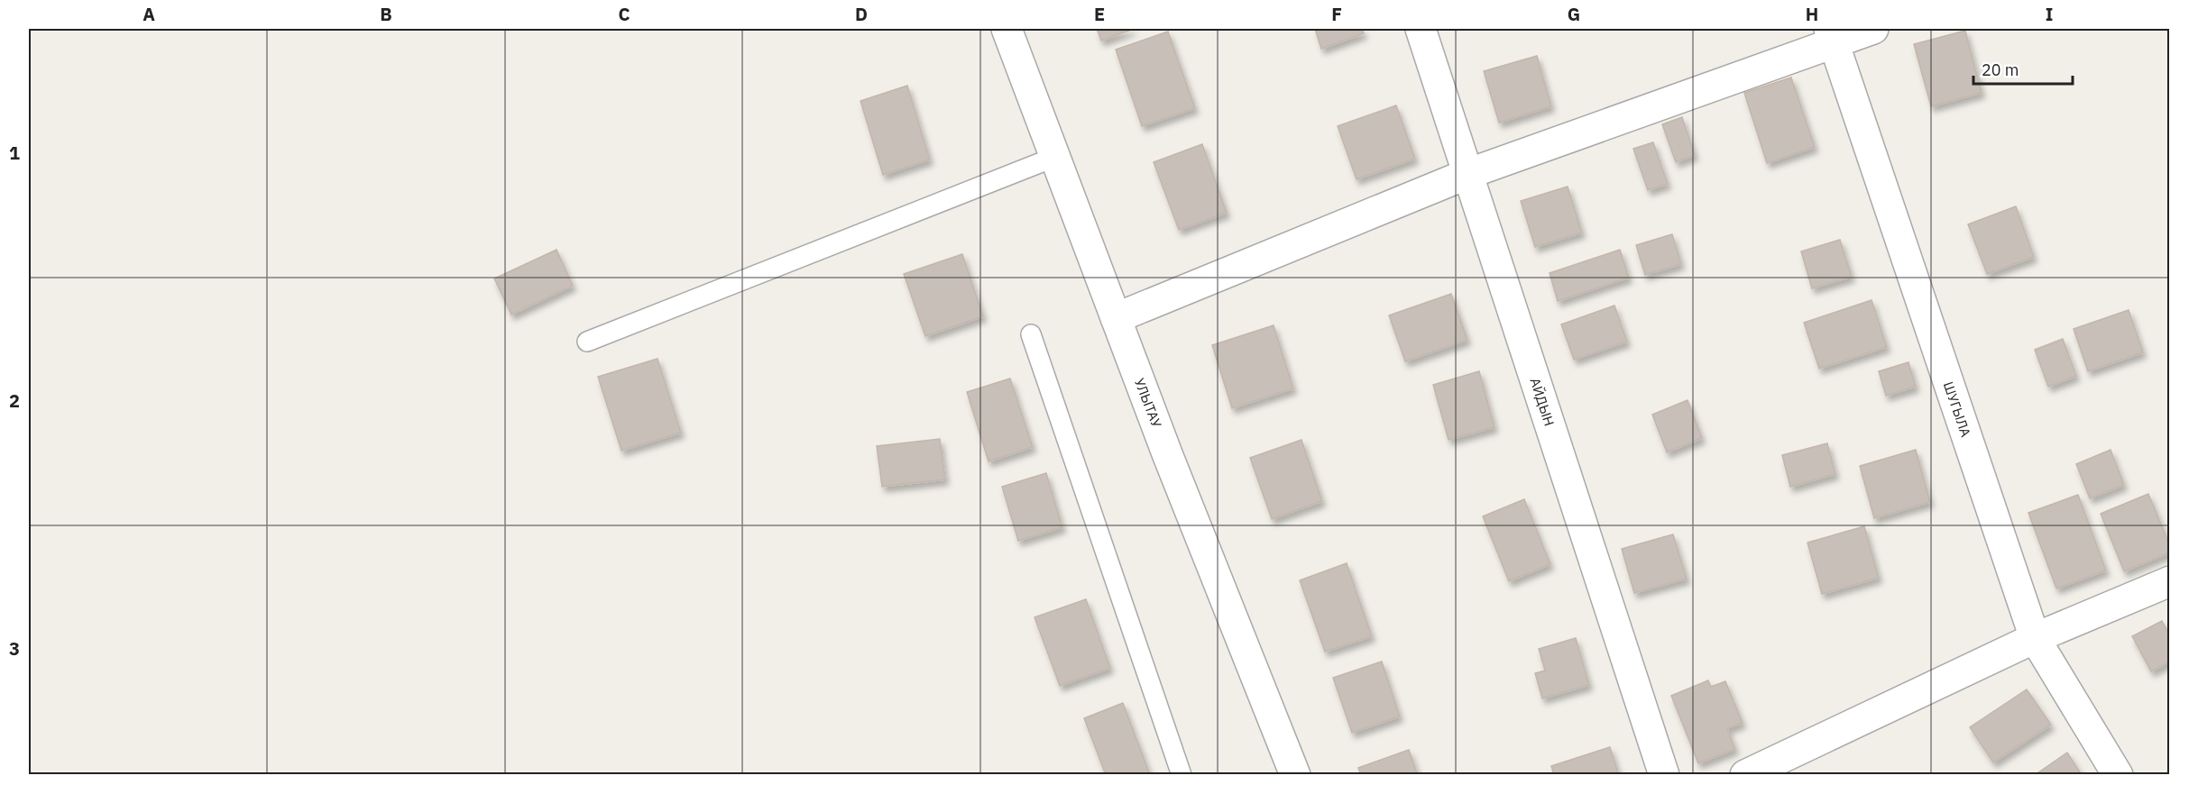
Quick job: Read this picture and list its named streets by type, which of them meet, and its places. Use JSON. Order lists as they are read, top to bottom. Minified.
{"streets":{"street":["АЙДЫН","УЛЫТАУ","ШУГЫЛА"]},"scale_bar":"20 m","grid":{"columns":["A","B","C","D","E","F","G","H","I"],"rows":["1","2","3"]}}
